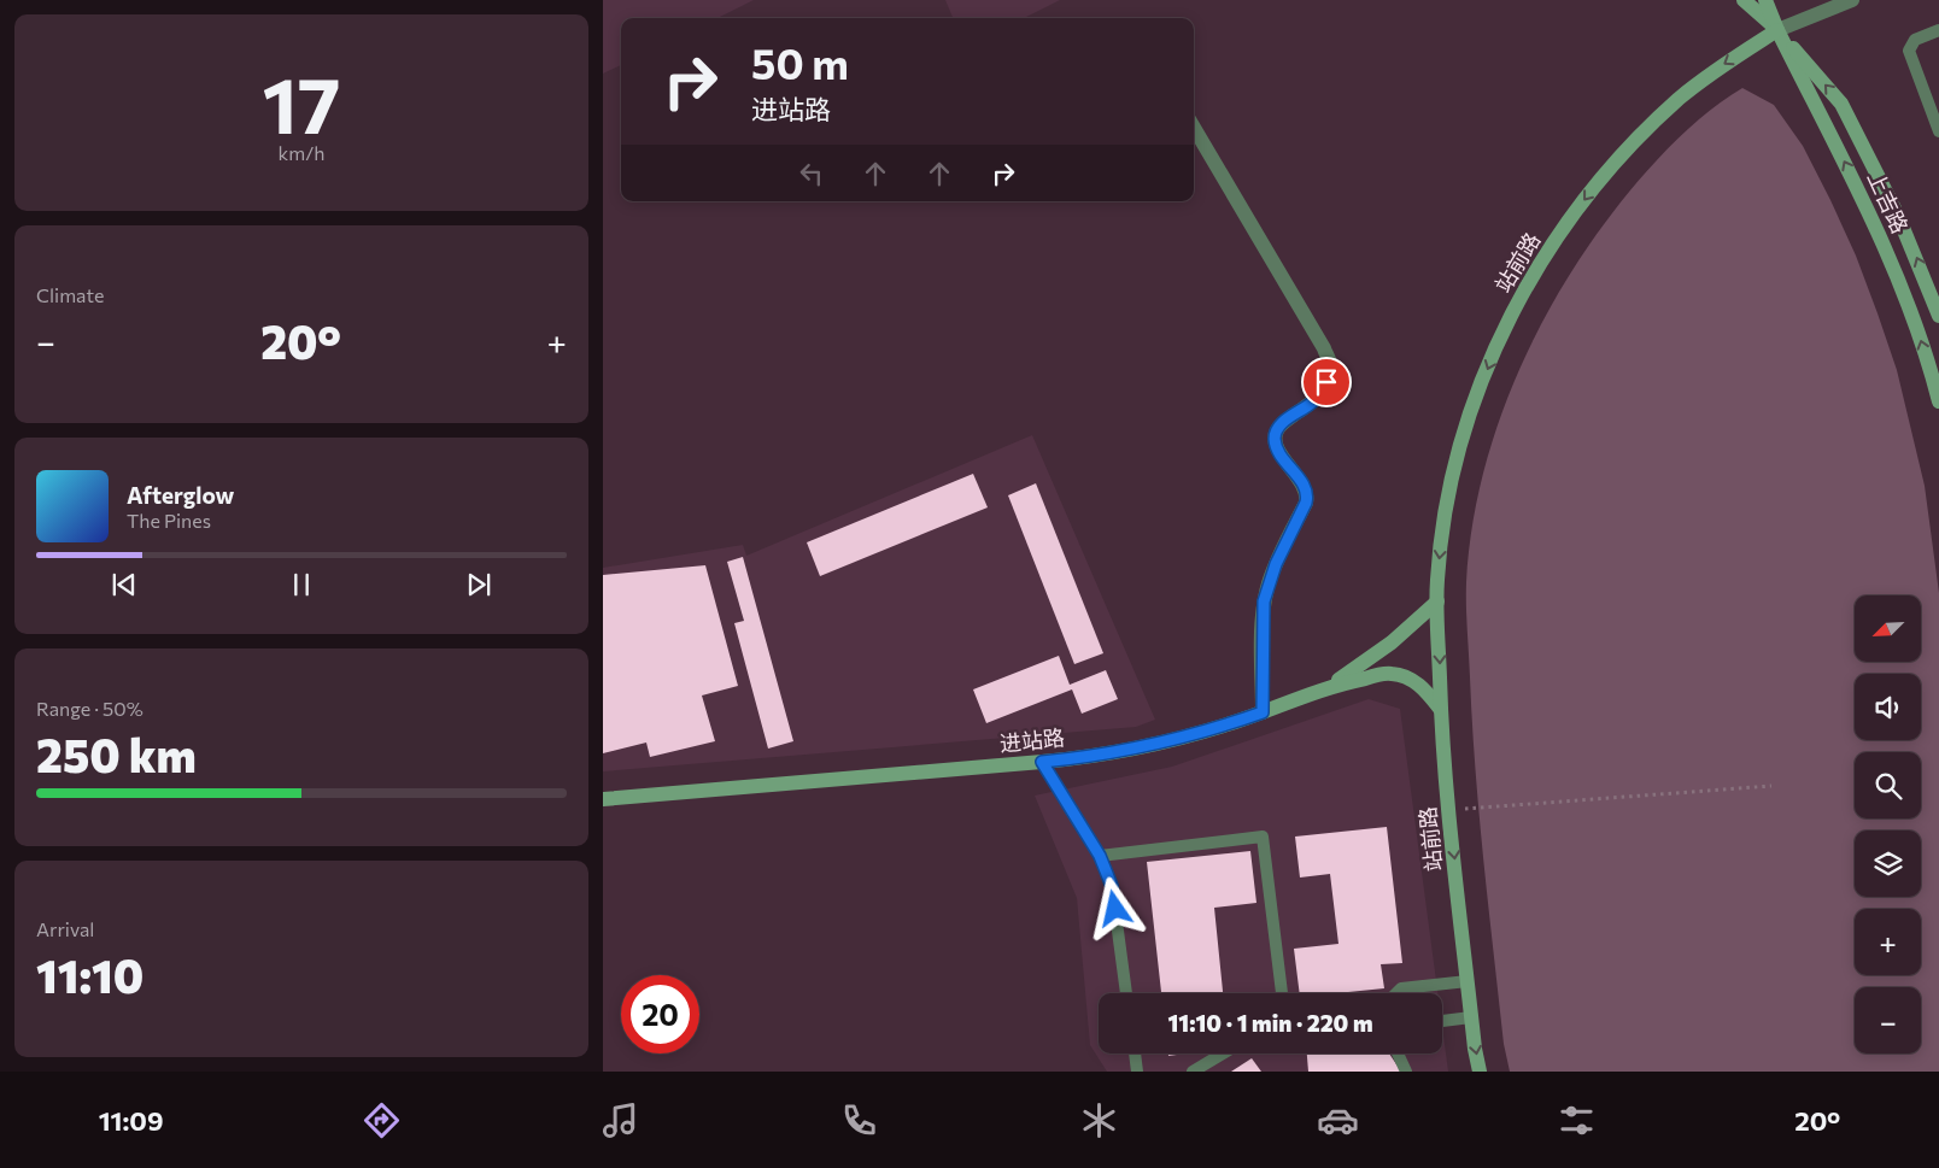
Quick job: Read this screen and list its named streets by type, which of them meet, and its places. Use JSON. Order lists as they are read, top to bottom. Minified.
{"streets":{"street":["上吉路","站前路","进站路"]},"crossings":[["上吉路","站前路"],["站前路","进站路"]],"one_way":["上吉路","站前路"],"north":"bottom left","page":{"tile":[["17","km/h"],"Climate",["Range · 50%","250 km"],["Arrival","11:10"]],"turn":["50 m","进站路"],"heat":["−","20°","+"],"song":["Afterglow","The Pines"],"map_buttons":["+","−"],"limit":"20","trip":"11:10 · 1 min · 220 m","tabs":["11:09","20°"]}}
